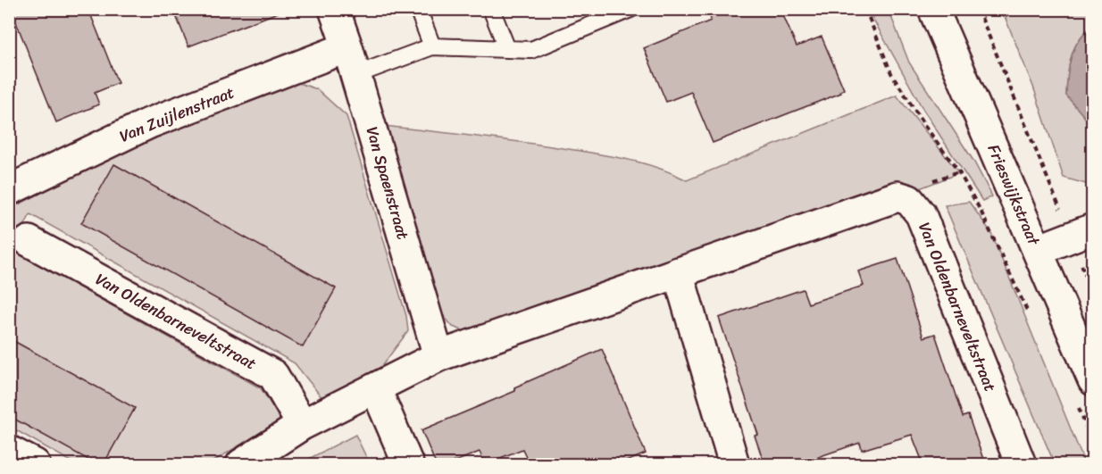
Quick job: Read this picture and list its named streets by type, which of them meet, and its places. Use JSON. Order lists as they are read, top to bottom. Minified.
{"streets":{"street":["Van Zuijlenstraat","Van Spaenstraat","Frieswijkstraat","Van Oldenbarneveltstraat"]},"crossings":[["Van Zuijlenstraat","Van Spaenstraat"],["Van Spaenstraat","Van Oldenbarneveltstraat"]]}
